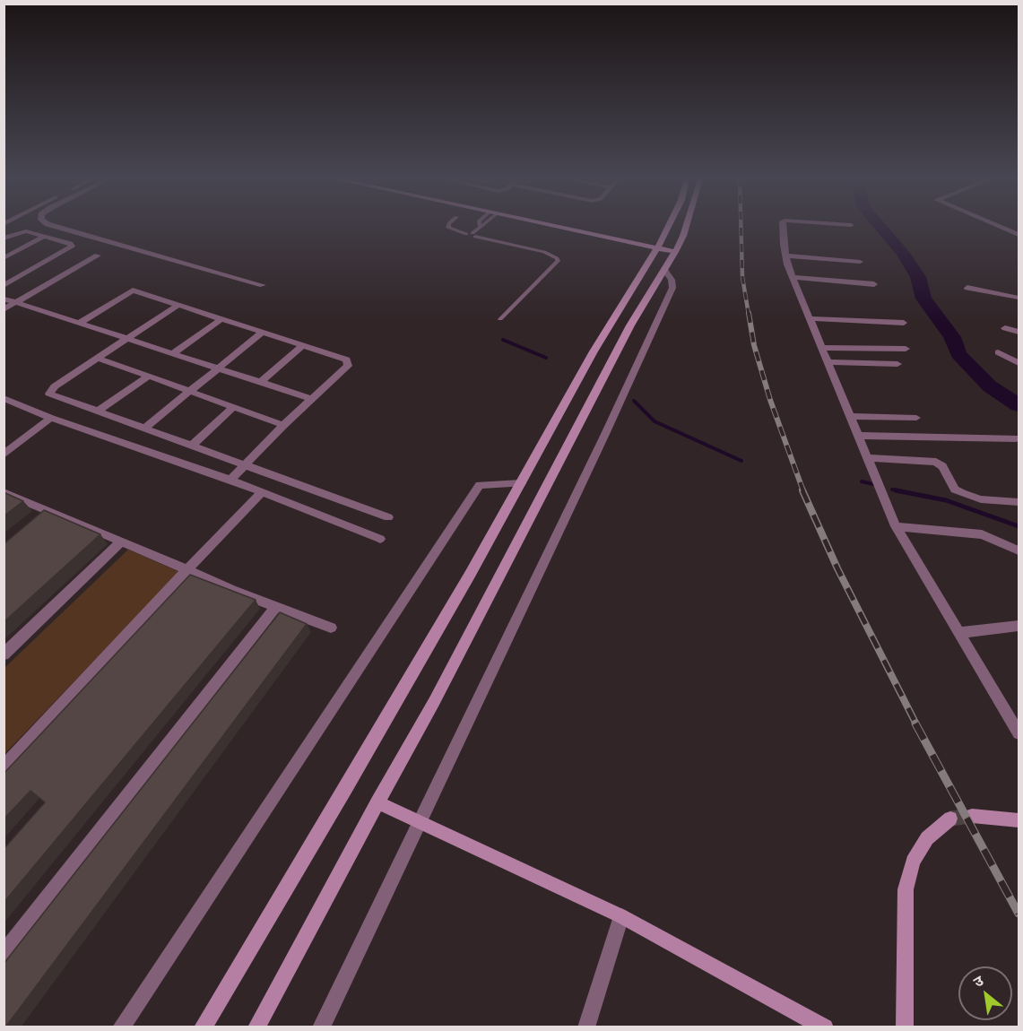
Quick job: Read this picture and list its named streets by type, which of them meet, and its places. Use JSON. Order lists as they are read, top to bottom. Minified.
{"north":"top left"}
